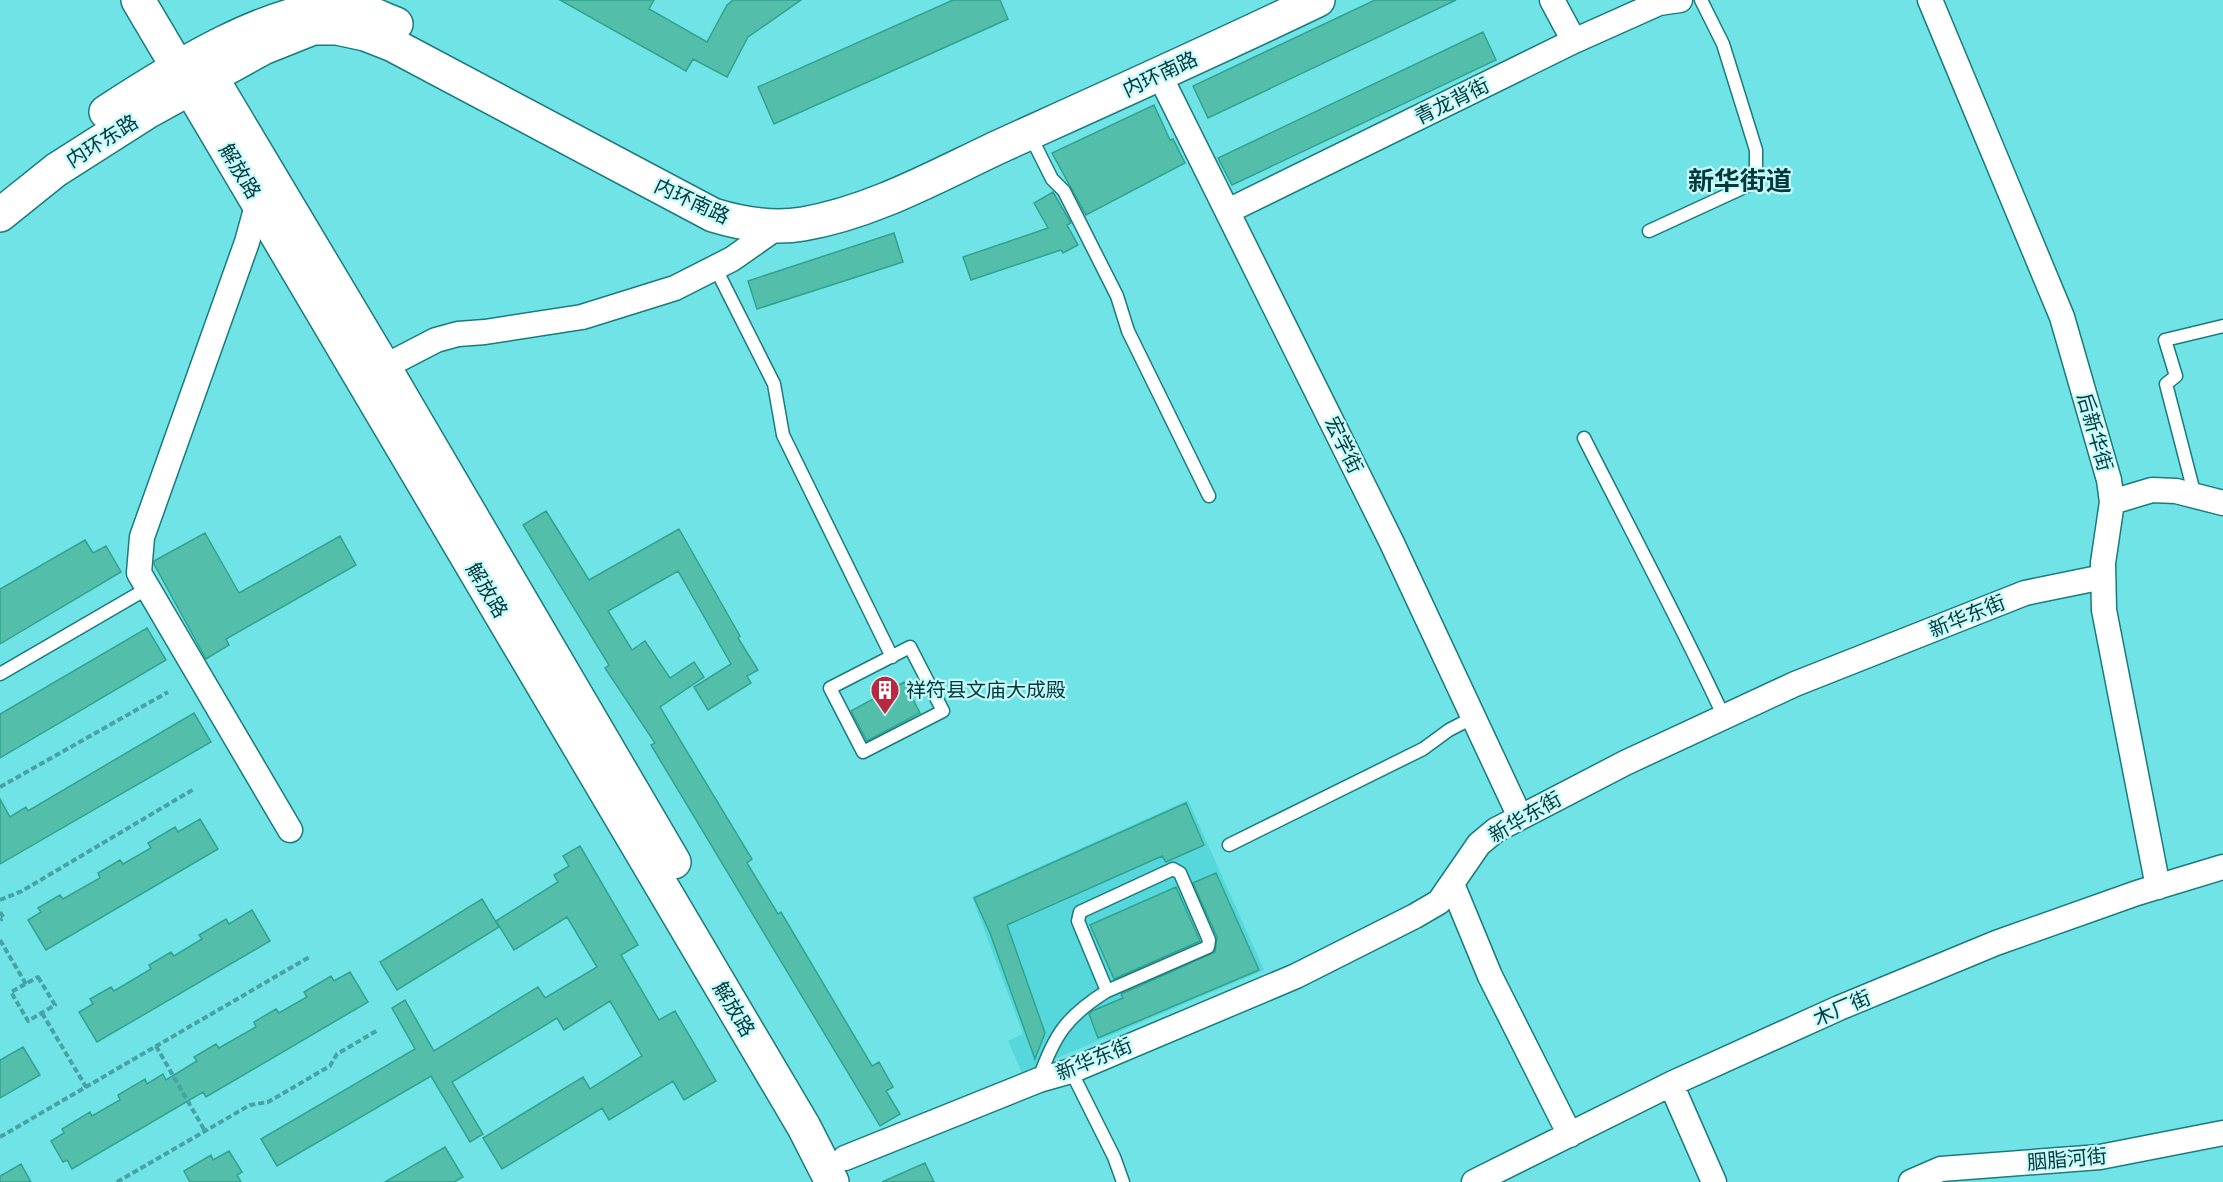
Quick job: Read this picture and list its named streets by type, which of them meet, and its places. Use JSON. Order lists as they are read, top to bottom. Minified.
{"streets":{"street":["内环南路","青龙背街","内环东路","解放路","后新华街","宏学街","新华东街","木厂街","胭脂河街"]},"crossings":[["内环南路","内环东路"],["内环南路","解放路"],["内环南路","宏学街"],["青龙背街","宏学街"],["内环东路","解放路"],["解放路","新华东街"],["后新华街","新华东街"],["后新华街","木厂街"],["宏学街","新华东街"]],"districts":["新华街道"],"places":{"building":["祥符县文庙大成殿"]}}
